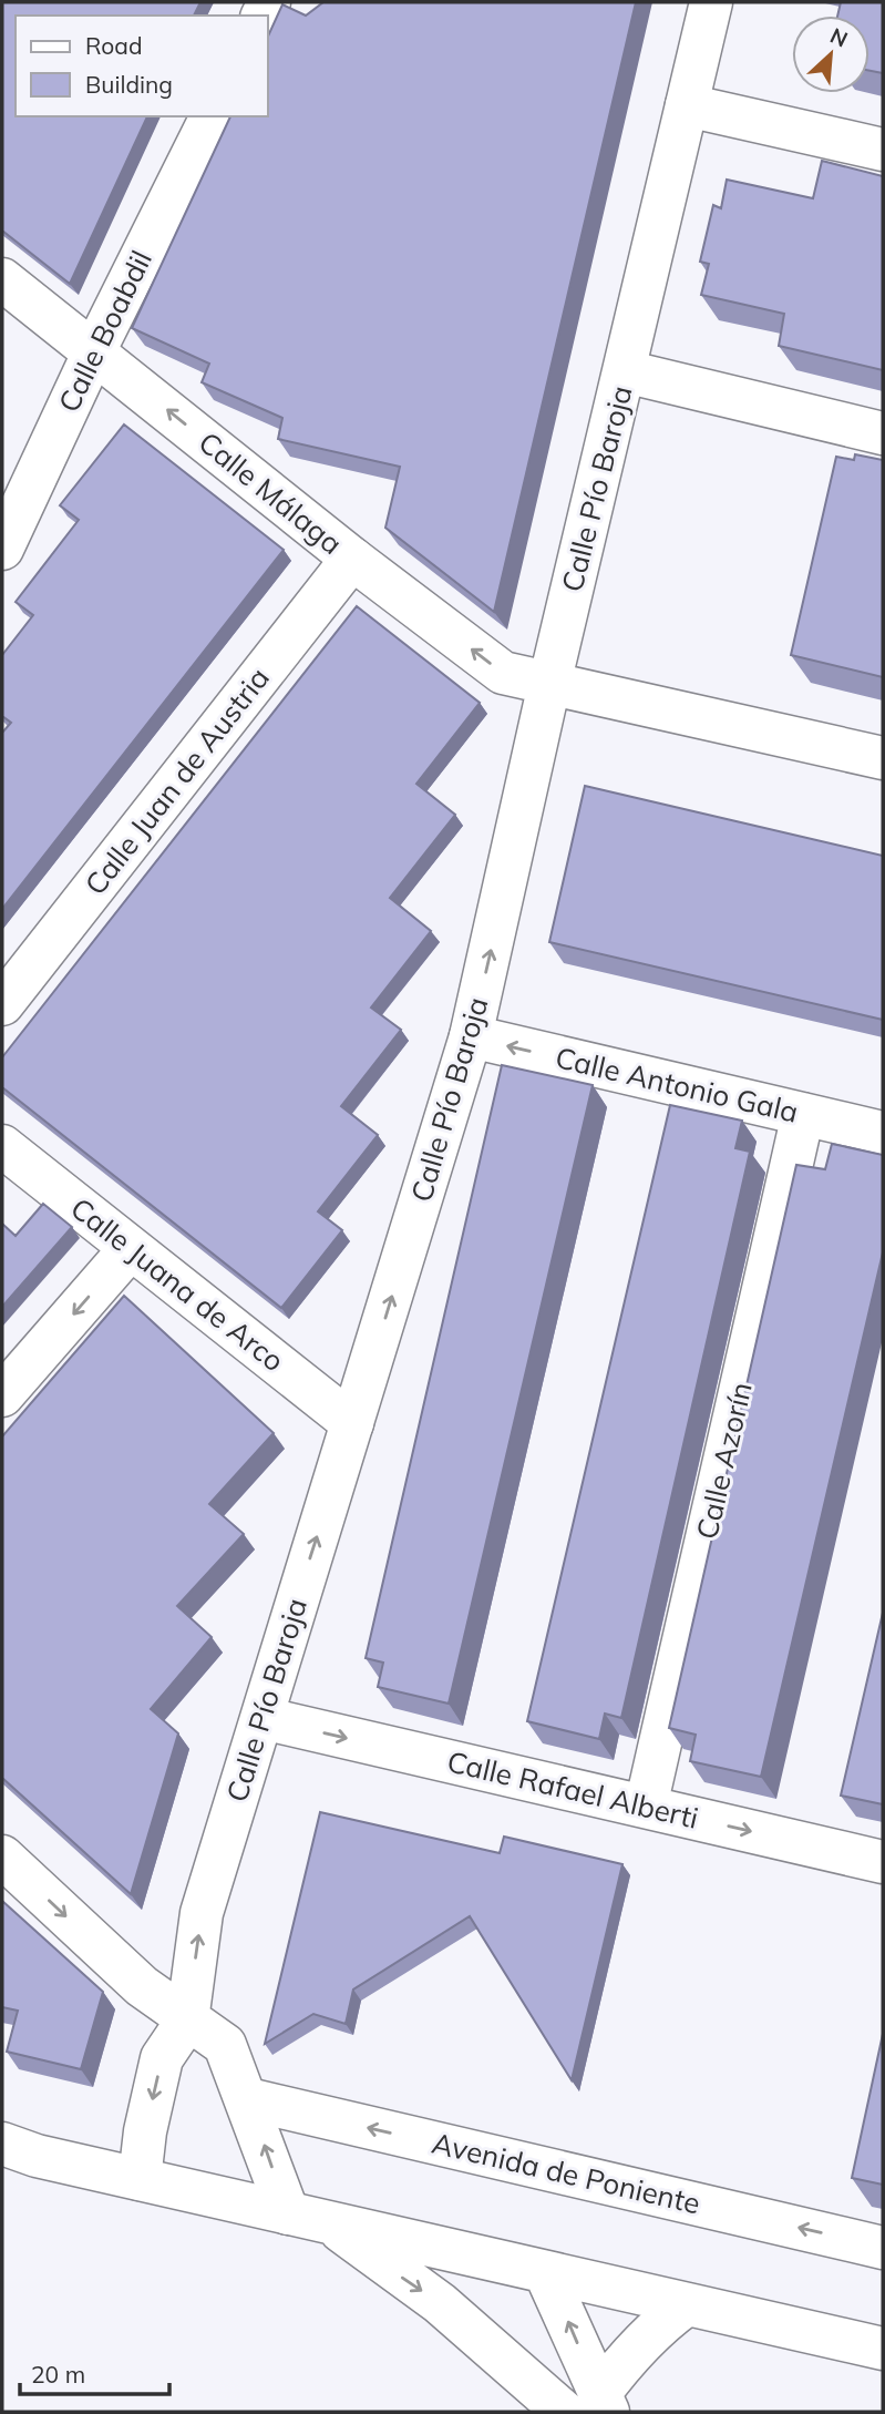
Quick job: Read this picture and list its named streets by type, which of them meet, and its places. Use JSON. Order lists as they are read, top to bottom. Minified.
{"streets":{"street":["Calle Boabdil","Calle Pío Baroja","Calle Málaga","Calle Juan de Austria","Calle Antonio Gala","Calle Juana de Arco","Calle Azorín","Calle Rafael Alberti","Avenida de Poniente"]},"crossings":[["Calle Boabdil","Calle Málaga"],["Calle Pío Baroja","Calle Málaga"],["Calle Pío Baroja","Calle Antonio Gala"],["Calle Pío Baroja","Calle Juana de Arco"],["Calle Pío Baroja","Calle Rafael Alberti"],["Calle Málaga","Calle Juan de Austria"],["Calle Antonio Gala","Calle Azorín"],["Calle Azorín","Calle Rafael Alberti"]],"one_way":["Calle Málaga","Calle Antonio Gala","Calle Rafael Alberti"],"legend":["Road","Building"],"scale_bar":"20 m","north":"top right"}
